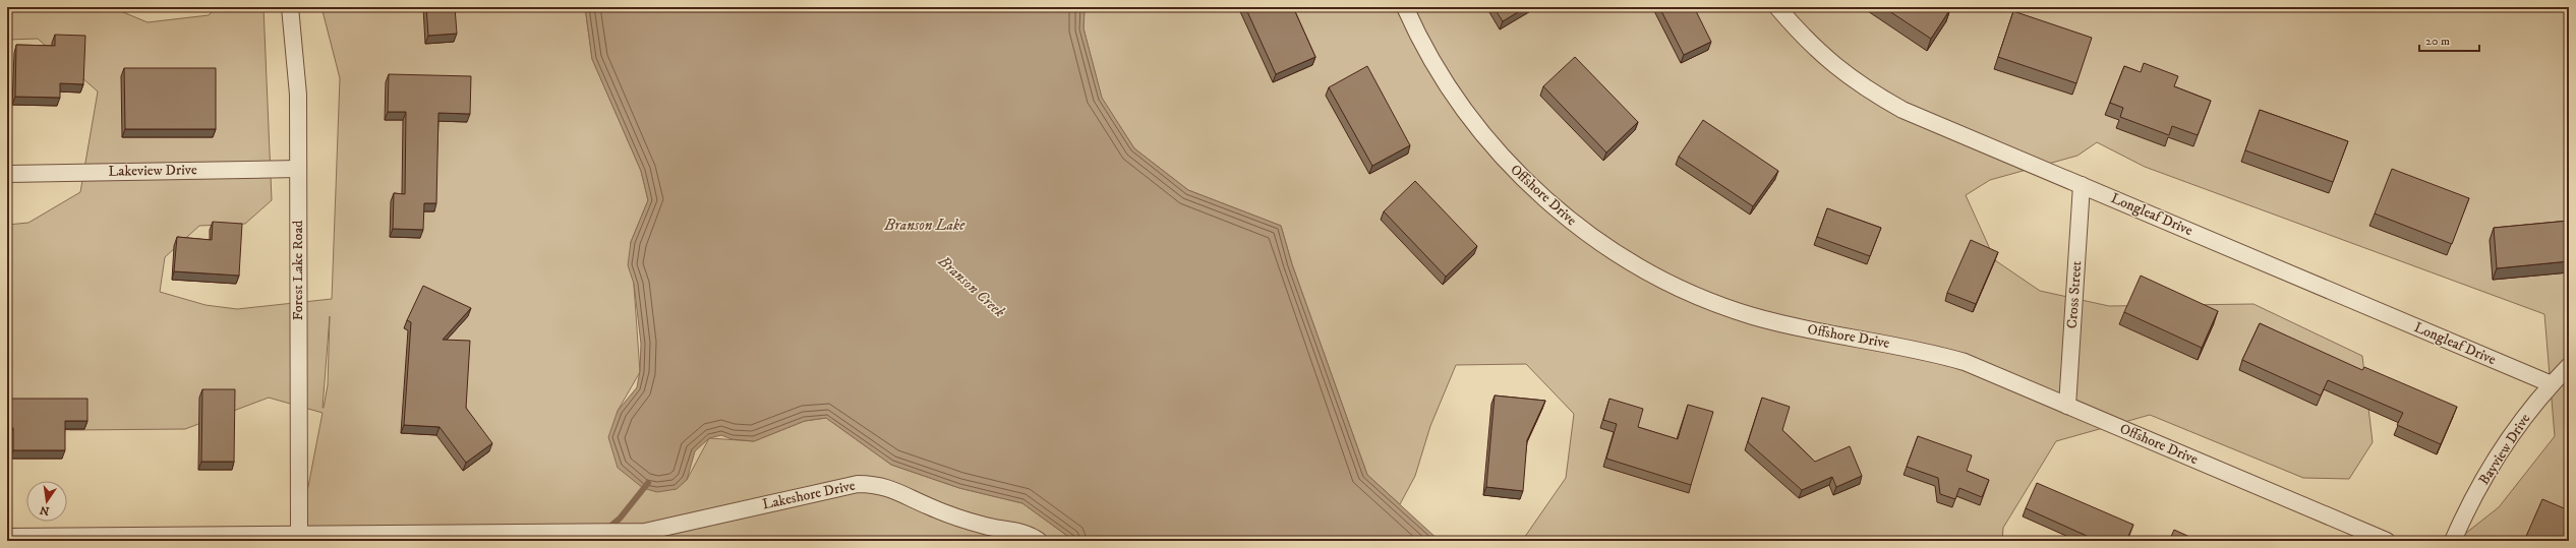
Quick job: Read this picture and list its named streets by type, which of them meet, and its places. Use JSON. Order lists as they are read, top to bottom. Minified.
{"streets":{"street":["Lakeview Drive","Offshore Drive","Longleaf Drive","Forest Lake Road","Cross Street","Bayview Drive","Lakeshore Drive"]},"crossings":[["Lakeview Drive","Forest Lake Road"],["Offshore Drive","Cross Street"],["Longleaf Drive","Cross Street"],["Longleaf Drive","Bayview Drive"],["Forest Lake Road","Lakeshore Drive"]],"water":["Branson Lake","Branson Creek"],"scale_bar":"20 m","north":"bottom"}
